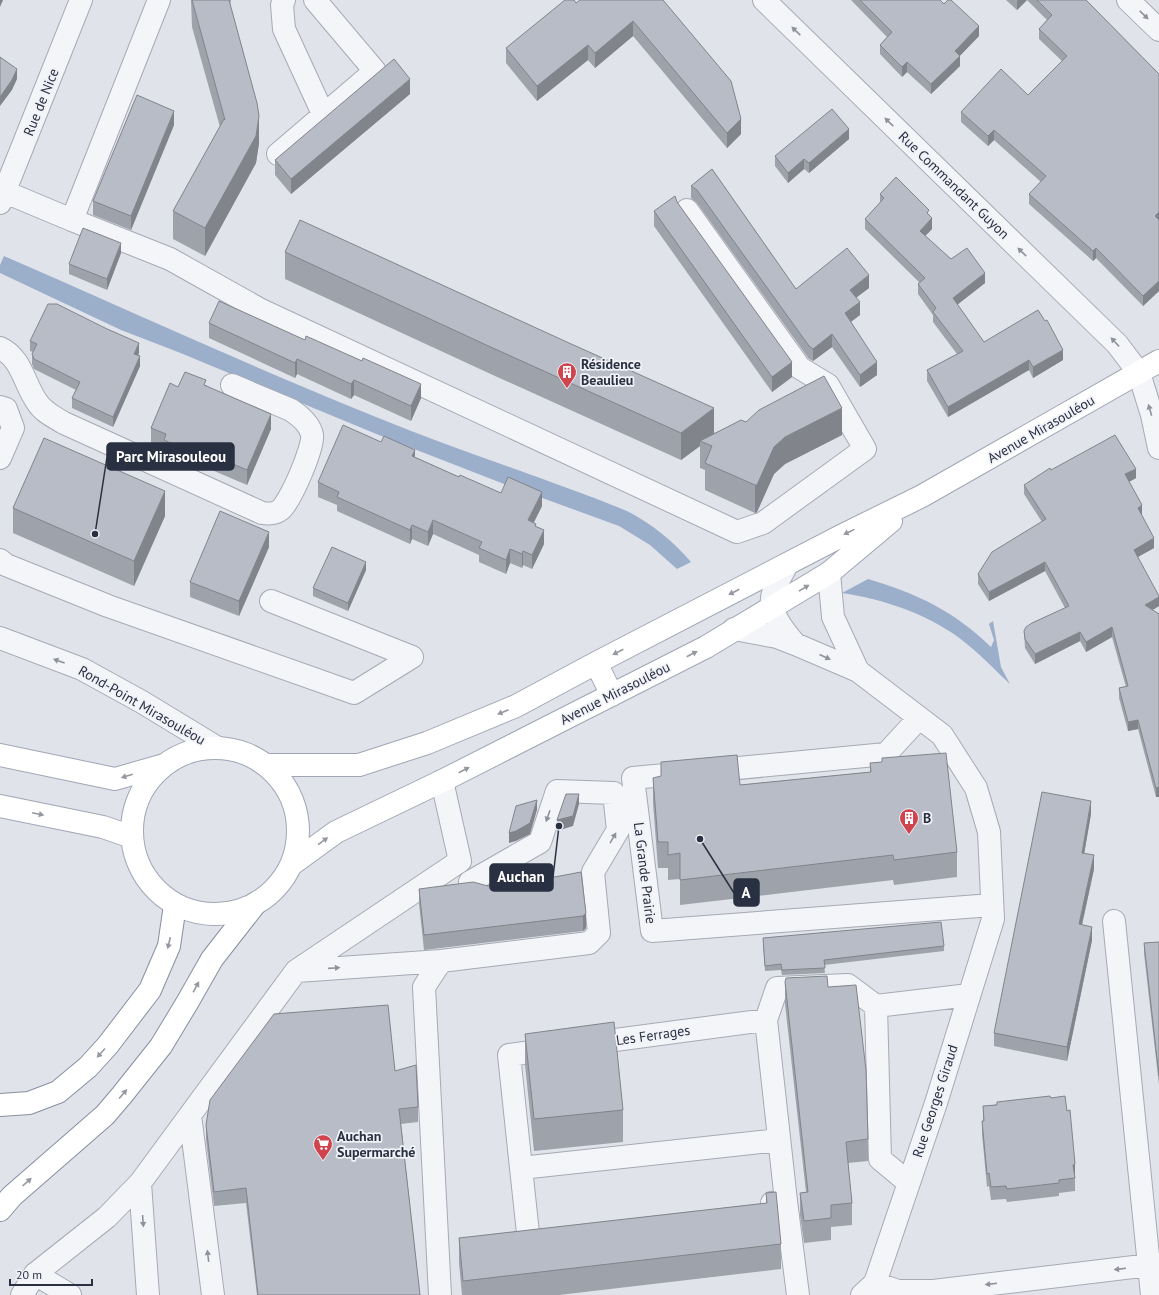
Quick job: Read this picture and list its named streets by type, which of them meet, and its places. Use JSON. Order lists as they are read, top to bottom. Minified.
{"streets":{"main road":["Avenue Mirasouléou"],"street":["Rue de Nice","Rue Commandant Guyon","Rond-Point Mirasouléou","La Grande Prairie","Les Ferrages","Rue Georges Giraud"]},"crossings":[["Rue Commandant Guyon","Avenue Mirasouléou"],["Avenue Mirasouléou","Rue Georges Giraud"],["La Grande Prairie","Rue Georges Giraud"]],"one_way":["Rue Commandant Guyon","Rond-Point Mirasouléou"],"places":{"building":["Résidence Beaulieu","B"],"other":["Parc Mirasouleou","Auchan","A"],"supermarket":["Auchan Supermarché"]},"scale_bar":"20 m"}
